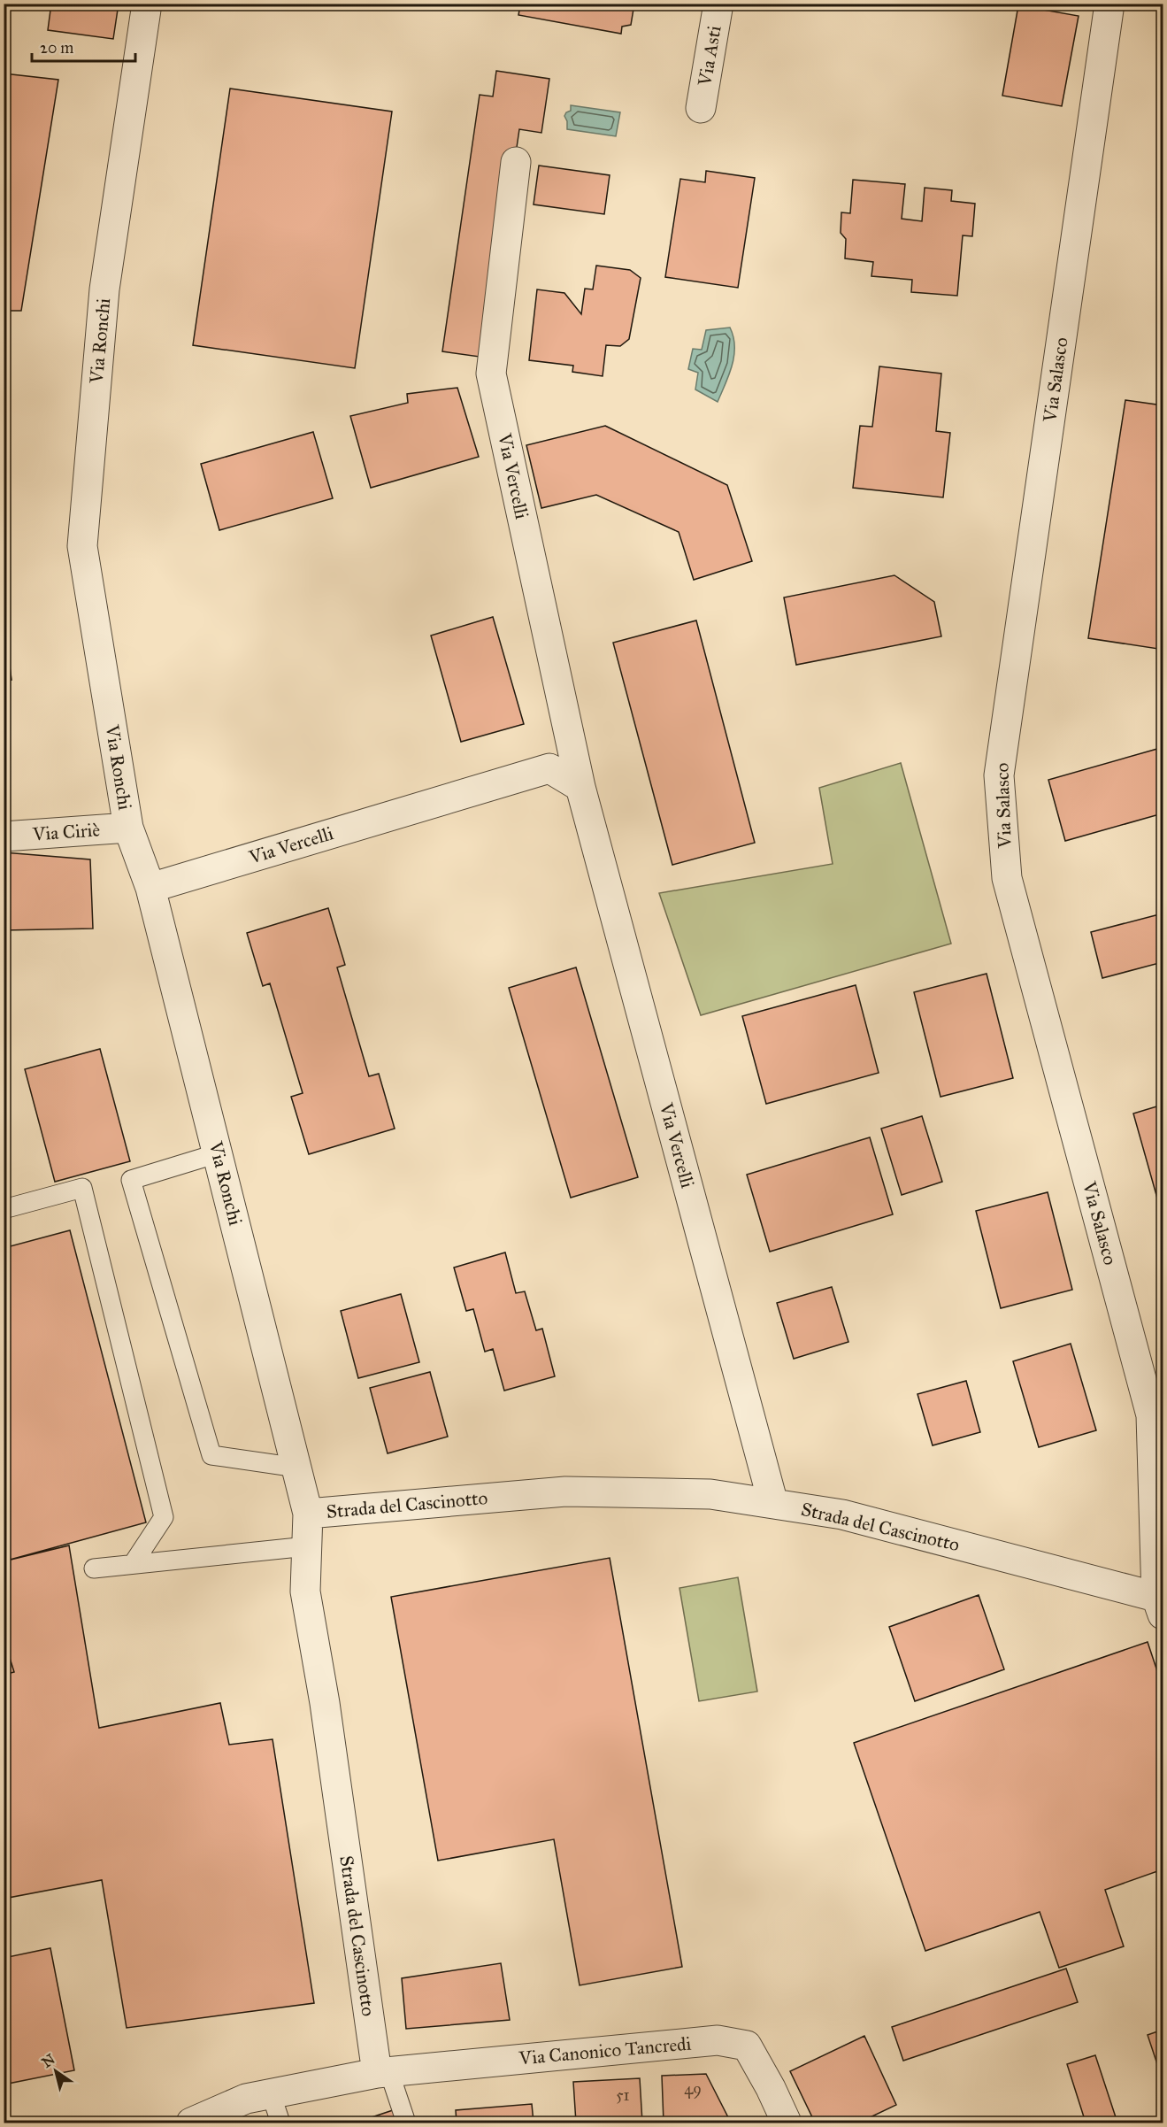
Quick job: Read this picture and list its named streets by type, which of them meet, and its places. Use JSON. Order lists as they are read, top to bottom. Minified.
{"streets":{"street":["Via Asti","Via Ronchi","Via Salasco","Via Vercelli","Via Ciriè","Strada del Cascinotto","Via Canonico Tancredi"]},"crossings":[["Via Ronchi","Via Vercelli"],["Via Ronchi","Via Ciriè"],["Via Ronchi","Strada del Cascinotto"],["Via Salasco","Strada del Cascinotto"],["Via Vercelli","Strada del Cascinotto"],["Strada del Cascinotto","Via Canonico Tancredi"]],"house_numbers":["49","51"],"scale_bar":"20 m","north":"top left"}
